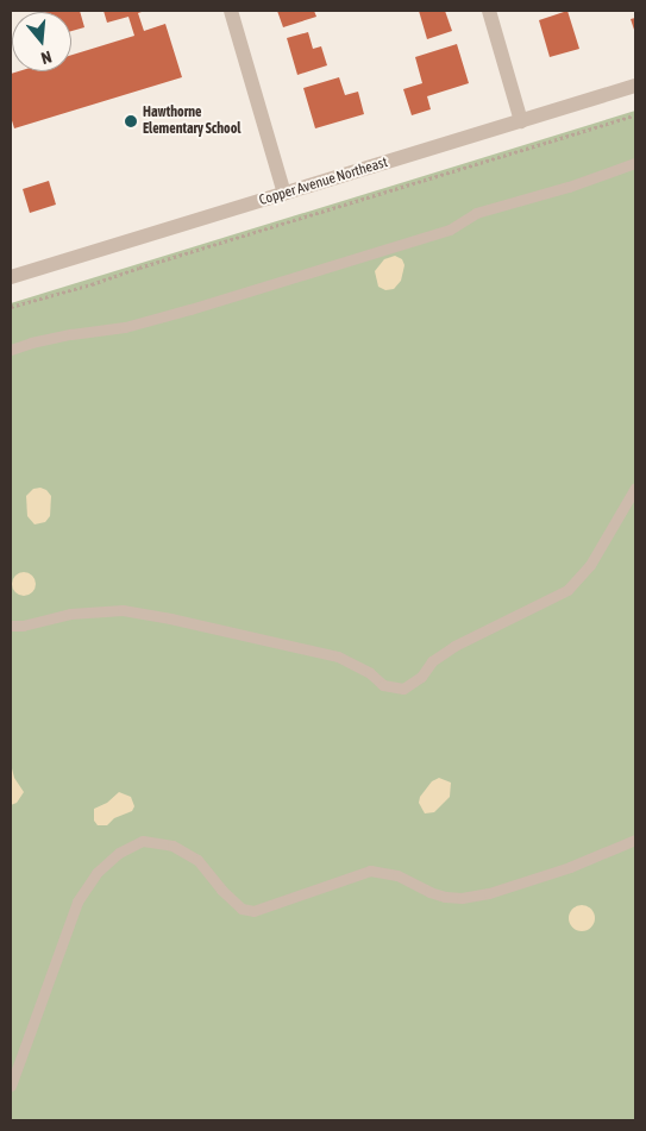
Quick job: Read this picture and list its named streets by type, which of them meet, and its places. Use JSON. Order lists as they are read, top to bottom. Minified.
{"streets":{"street":["Copper Avenue Northeast"]},"places":["Hawthorne Elementary School"],"north":"bottom"}
